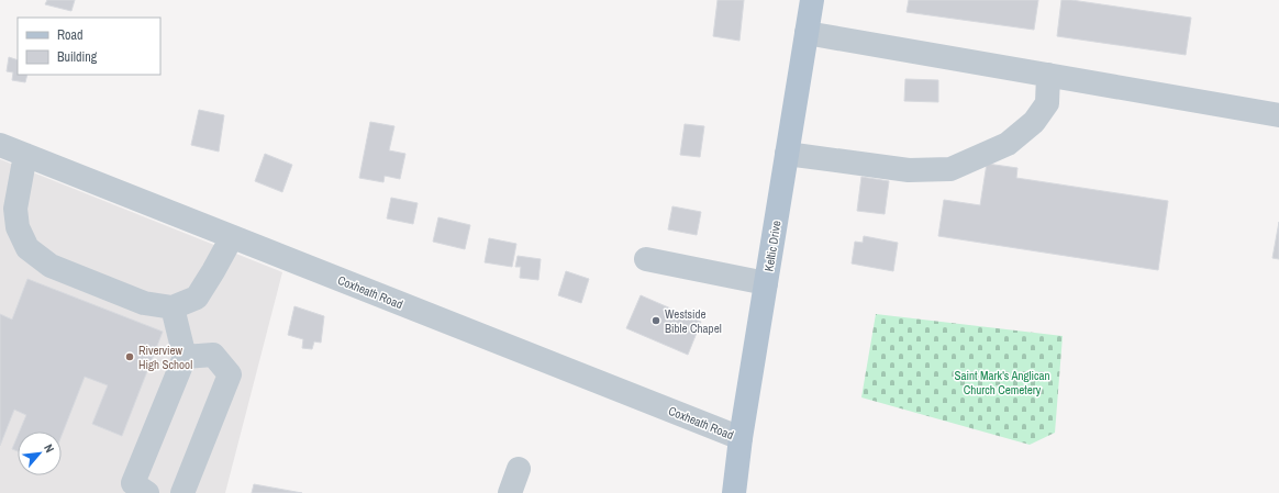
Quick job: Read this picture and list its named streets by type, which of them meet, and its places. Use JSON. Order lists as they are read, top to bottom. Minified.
{"streets":{"main road":["Keltic Drive"],"street":["Coxheath Road"]},"crossings":[["Keltic Drive","Coxheath Road"]],"parks":["Saint Mark's Anglican Church Cemetery"],"places":["Westside Bible Chapel","Riverview High School"],"legend":["Road","Building"],"north":"top right"}
